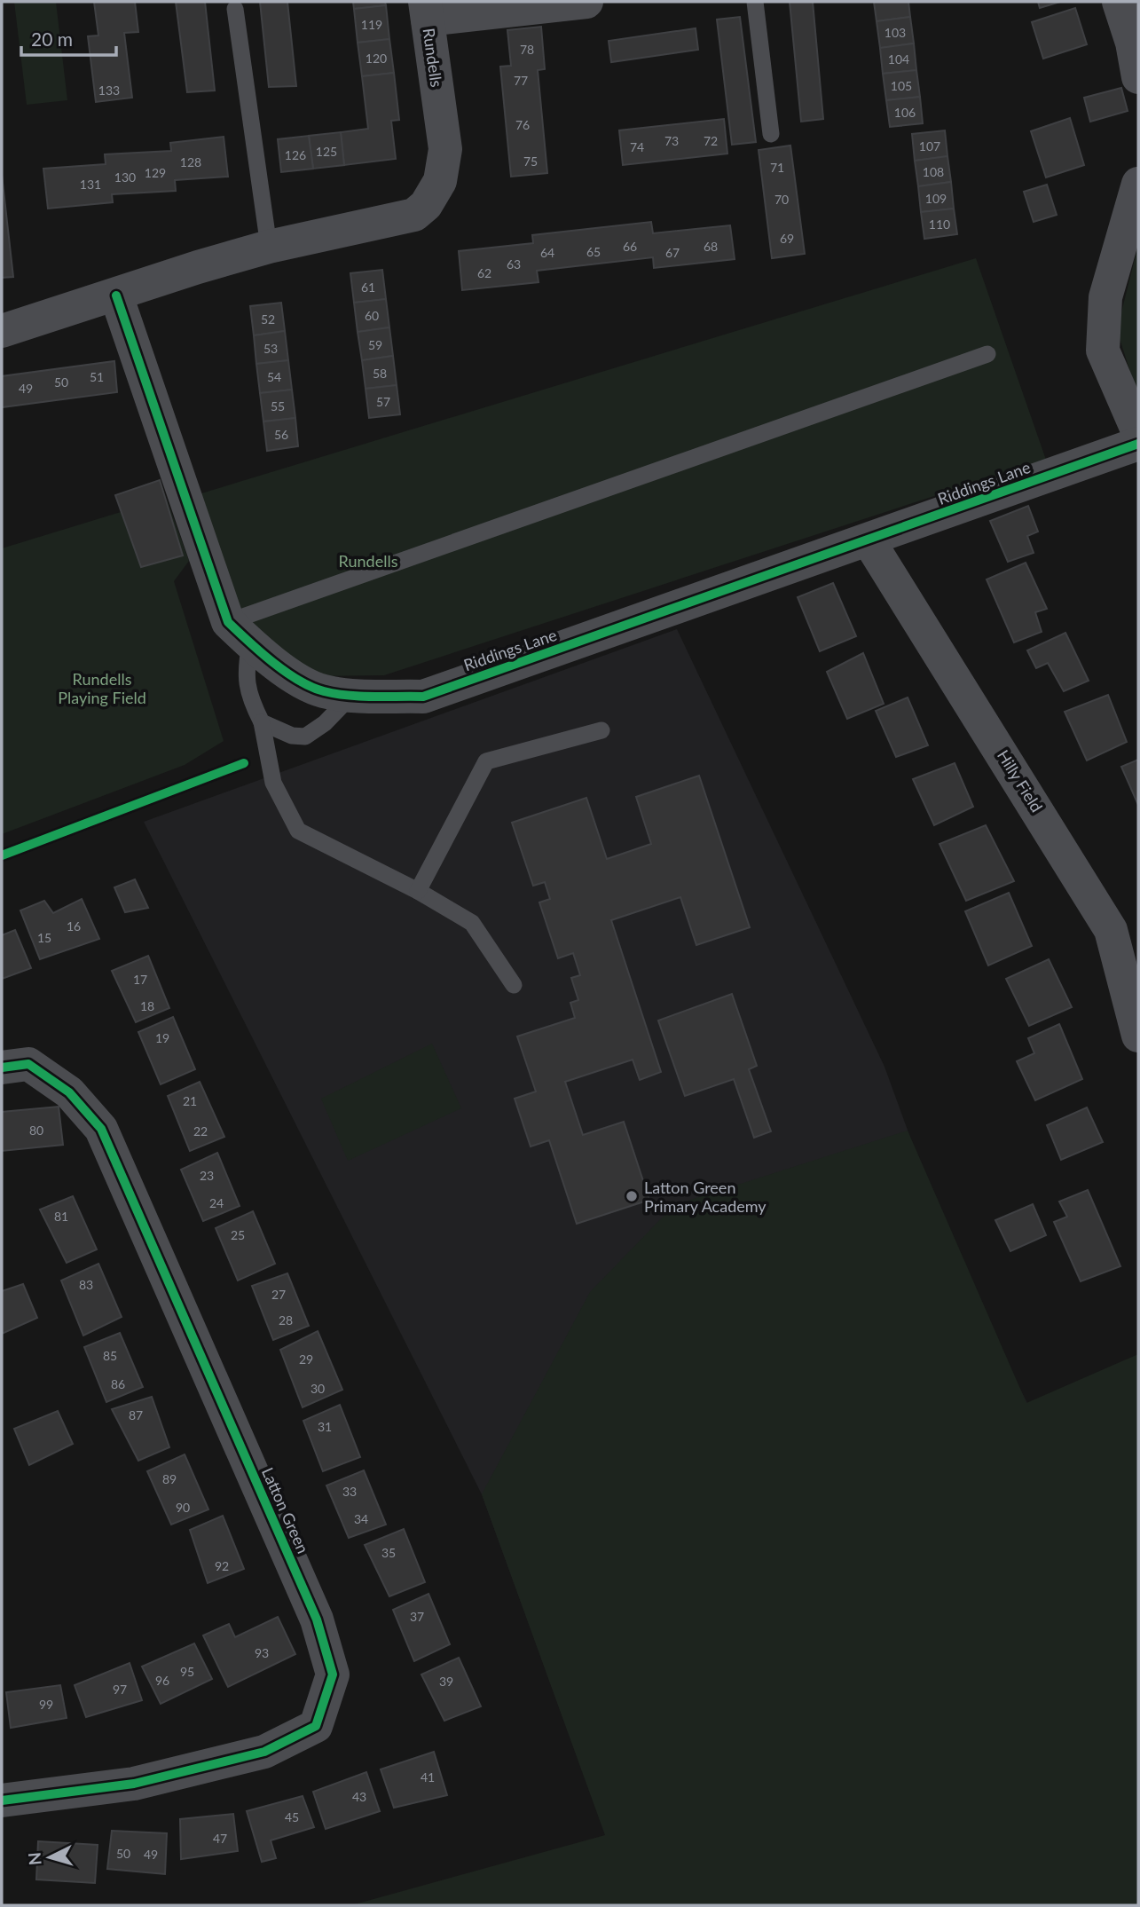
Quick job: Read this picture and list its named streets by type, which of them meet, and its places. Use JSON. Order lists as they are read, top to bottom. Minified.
{"streets":{"street":["Rundells","Riddings Lane","Hilly Field","Latton Green"]},"crossings":[["Riddings Lane","Hilly Field"]],"parks":["Rundells","Rundells Playing Field"],"places":["Latton Green Primary Academy"],"house_numbers":["119","103","78","120","104","77","105","133","106","76","73","72","107","74","125","126","75","128","71","108","129","130","131","109","70","110","69","66","68","65","64","67","63","62","61","60","52","59","53","58","51","54","50","49","57","55","56","16","15","17","18","19","21","80","22","23","24","81","25","83","27","28","85","29","86","30","87","31","89","33","90","34","35","92","37","93","95","96","39","97","99","41","43","45","47","50","49"],"scale_bar":"20 m","north":"left"}
